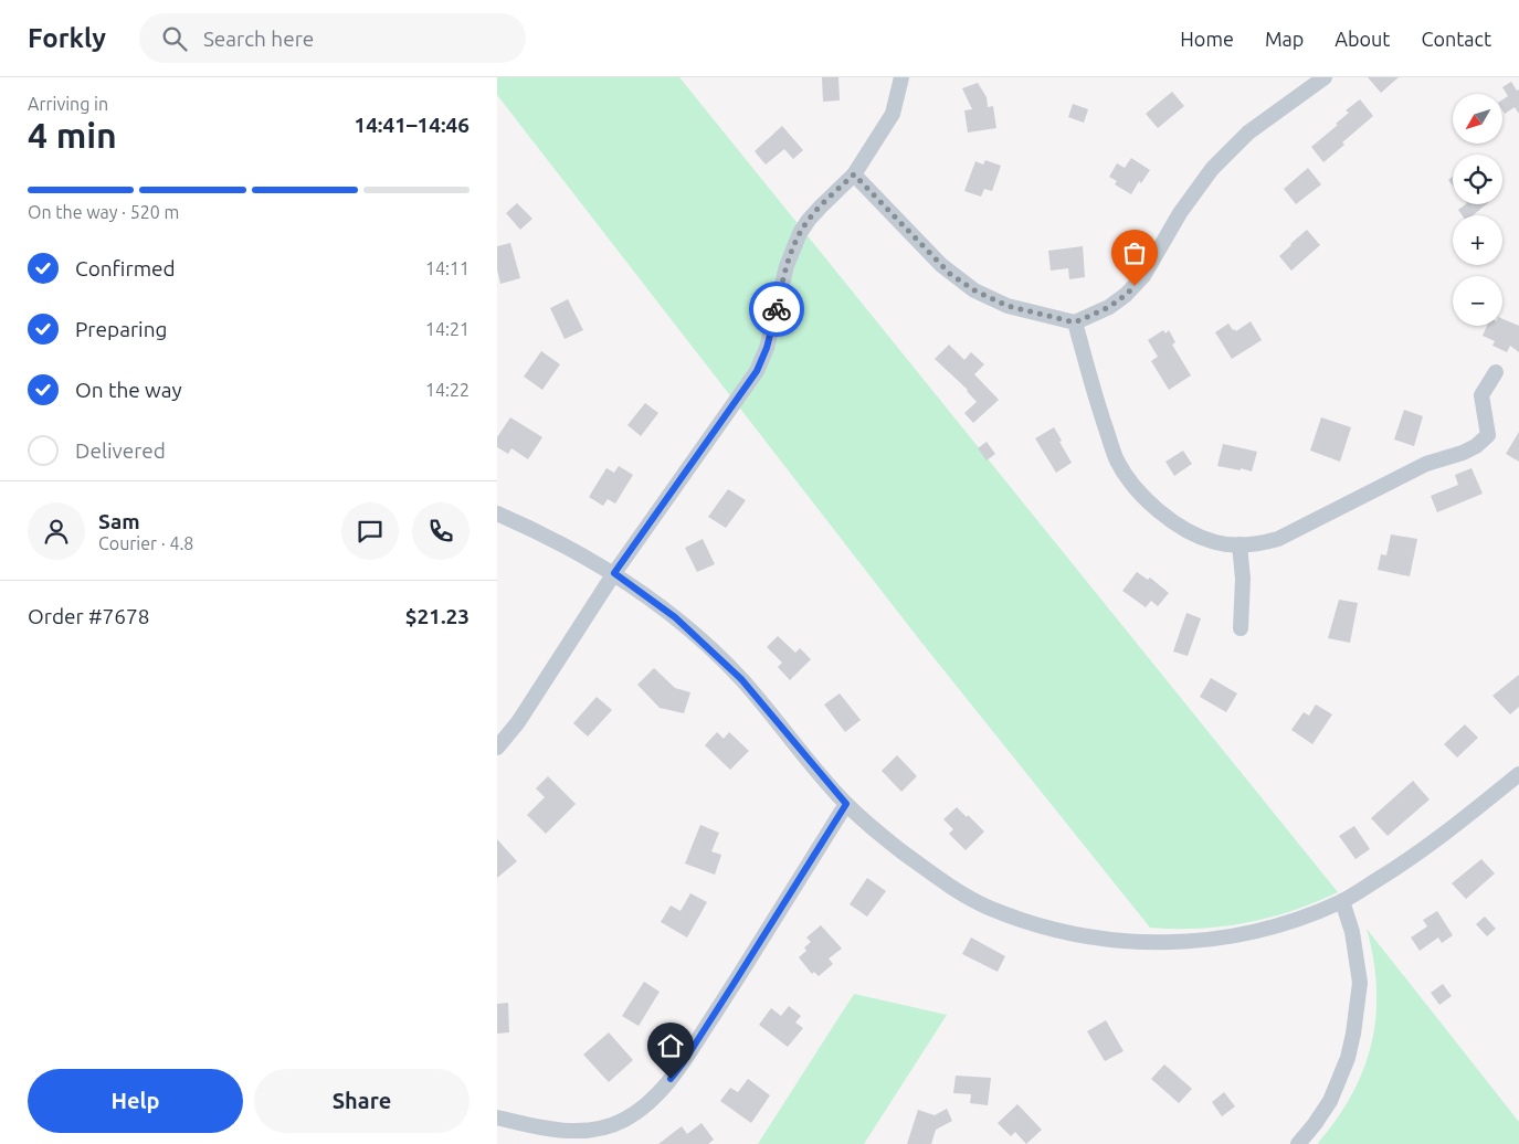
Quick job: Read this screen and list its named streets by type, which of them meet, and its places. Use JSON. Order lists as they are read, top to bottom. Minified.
{"north":"bottom left","page":{"header":"Forkly","search":"Search here","nav":["Home","Map","About","Contact"],"heading":["4 min","Arriving in","14:41–14:46"],"panel":["Sam","Courier · 4.8","Order #7678","$21.23"],"map_buttons":["+","−"],"bar":"On the way · 520 m","list":[["Confirmed","14:11"],["Preparing","14:21"],["On the way","14:22"],"Delivered"],"buttons":["Help","Share"]}}
